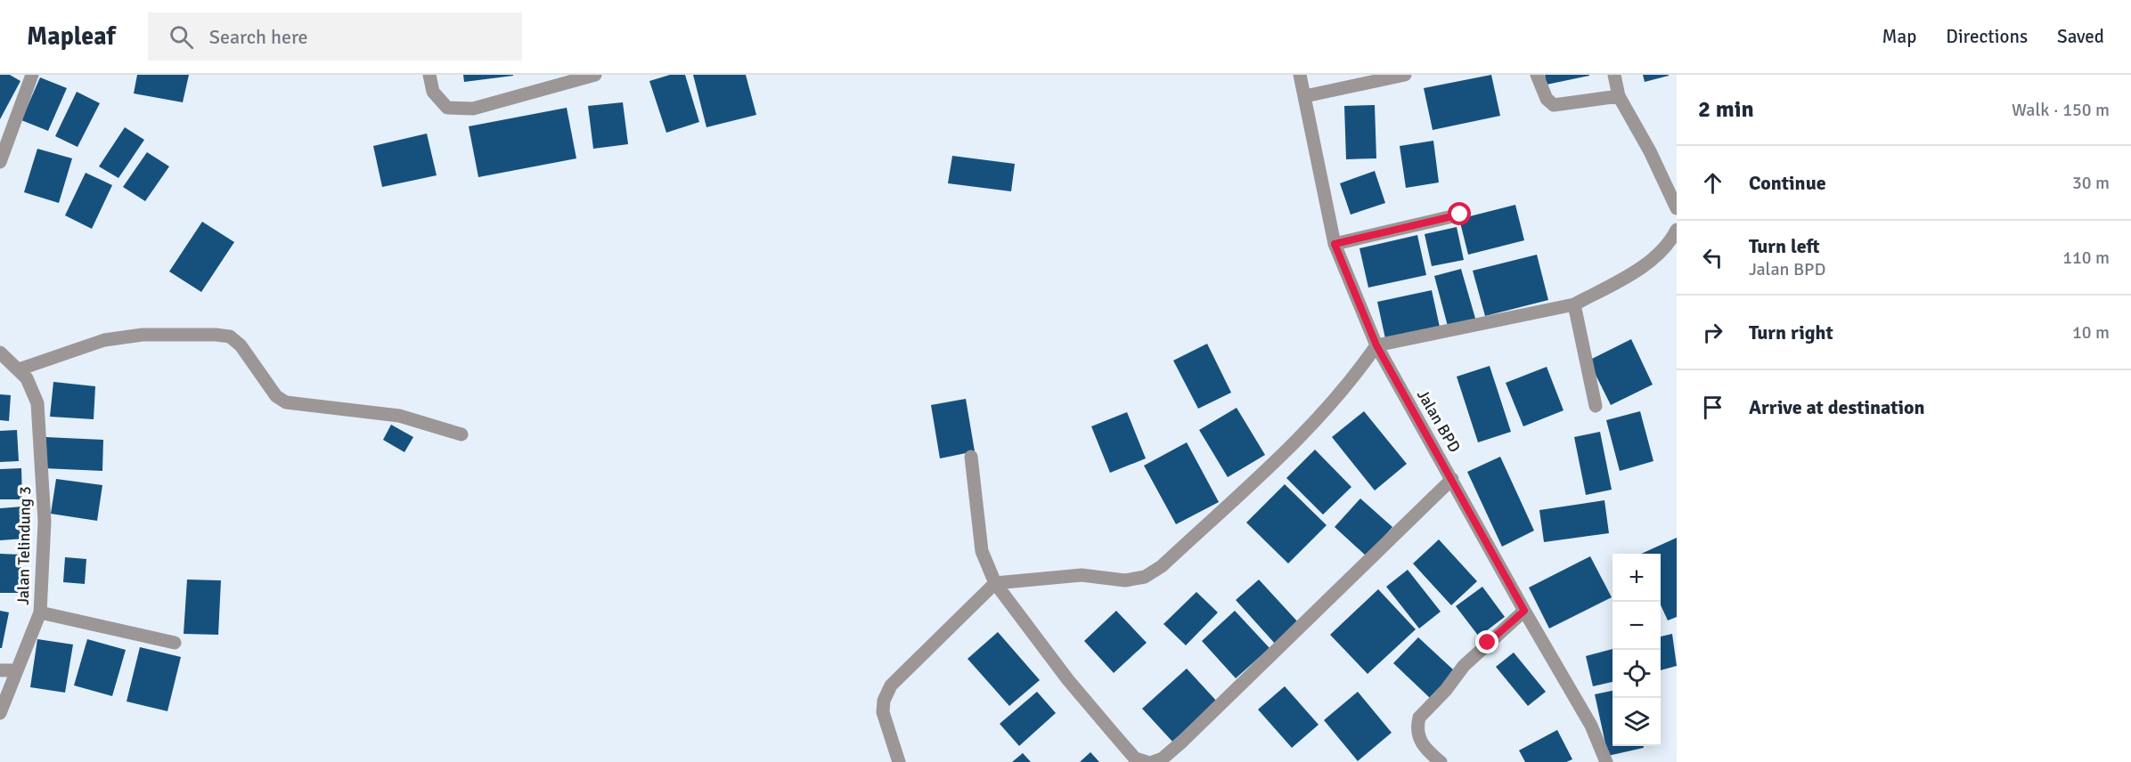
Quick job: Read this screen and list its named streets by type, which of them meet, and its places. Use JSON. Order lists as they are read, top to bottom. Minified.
{"streets":{"street":["Jalan BPD","Jalan Telindung 3"]},"page":{"header":"Mapleaf","search":"Search here","nav":["Map","Directions","Saved"],"heading":["2 min","Walk · 150 m"],"list":[["Continue","30 m"],["Turn left","Jalan BPD","110 m"],["Turn right","10 m"],"Arrive at destination"],"map_buttons":["+","−"]}}
